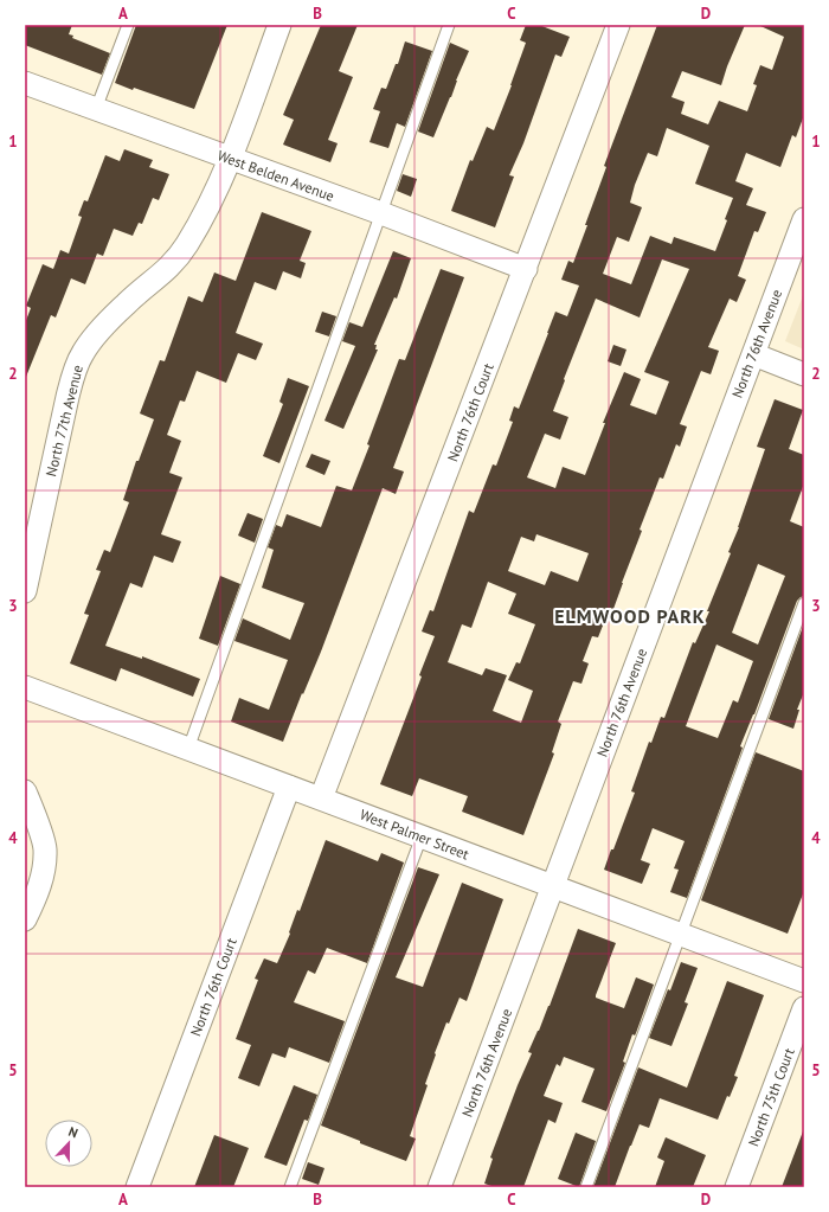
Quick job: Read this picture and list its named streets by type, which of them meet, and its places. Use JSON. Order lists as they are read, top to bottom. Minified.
{"streets":{"street":["West Belden Avenue","North 76th Avenue","North 76th Court","North 77th Avenue","West Palmer Street","North 75th Court"]},"crossings":[["West Belden Avenue","North 76th Court"],["West Belden Avenue","North 77th Avenue"],["North 76th Avenue","West Palmer Street"],["North 76th Court","West Palmer Street"]],"districts":["ELMWOOD PARK"],"north":"top","grid":{"columns":["A","B","C","D"],"rows":["1","2","3","4","5"]}}
